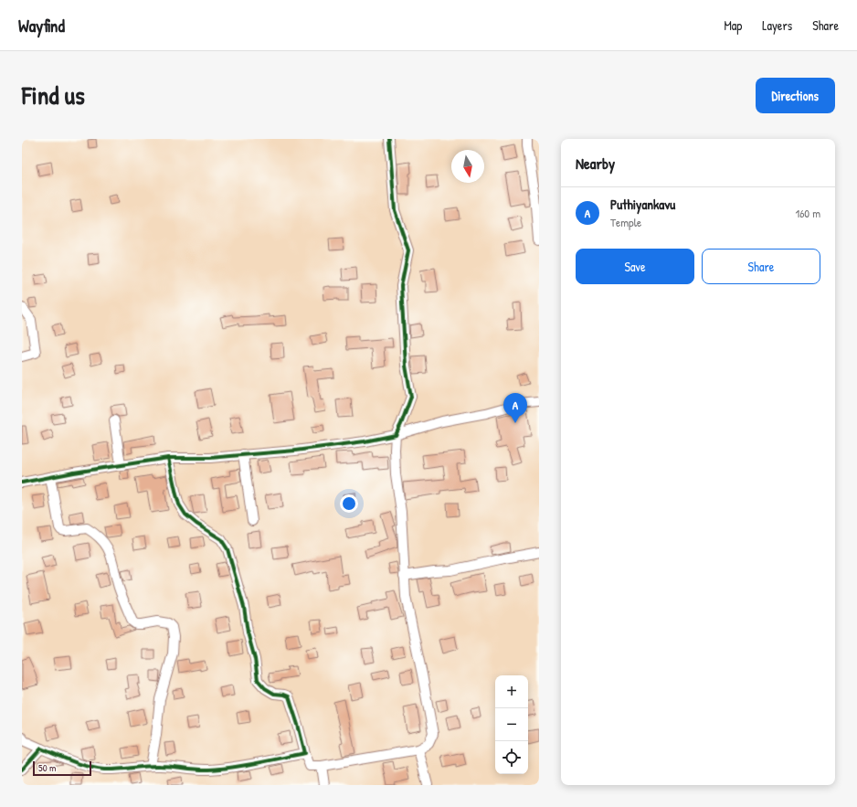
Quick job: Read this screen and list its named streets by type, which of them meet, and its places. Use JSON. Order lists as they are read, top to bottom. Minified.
{"scale_bar":"50 m","north":"bottom","page":{"header":"Wayfind","nav":["Map","Layers","Share"],"title":"Find us","buttons":["Directions",["Save","Share"]],"heading":"Nearby","list":[{"mark":"A","name":"Puthiyankavu","note":"Temple","value":"160 m"}],"pins":"A","map_buttons":["+","−"],"scale":"50 m"}}
